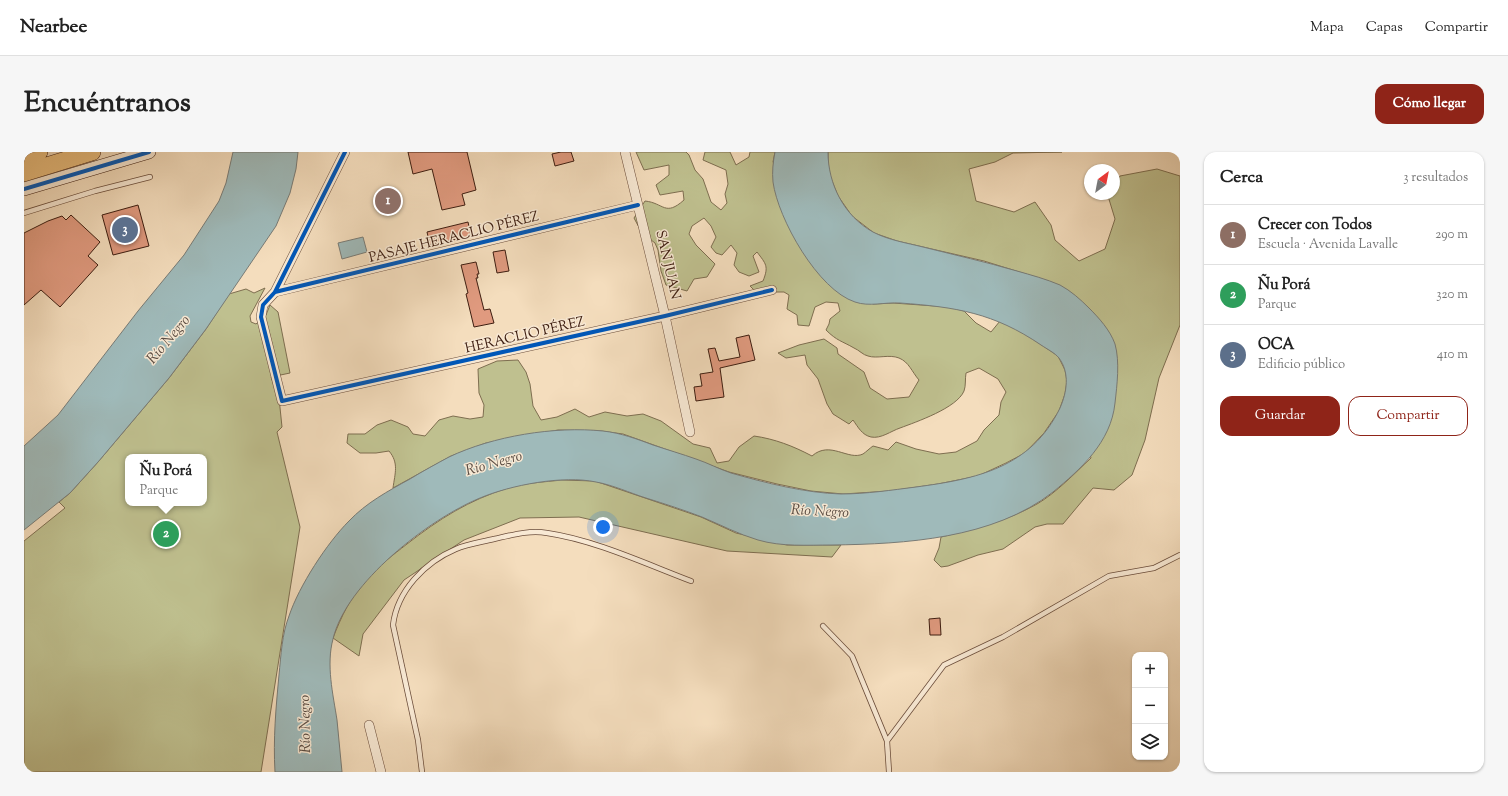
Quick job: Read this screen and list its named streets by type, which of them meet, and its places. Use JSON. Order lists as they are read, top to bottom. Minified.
{"streets":{"street":["PASAJE HERACLIO PÉREZ","SAN JUAN","HERACLIO PÉREZ"]},"crossings":[["PASAJE HERACLIO PÉREZ","SAN JUAN"],["PASAJE HERACLIO PÉREZ","HERACLIO PÉREZ"],["SAN JUAN","HERACLIO PÉREZ"]],"water":["Río Negro"],"north":"top right","page":{"header":"Nearbee","nav":["Mapa","Capas","Compartir"],"title":"Encuéntranos","buttons":["Cómo llegar",["Guardar","Compartir"]],"heading":["Cerca","3 resultados"],"pins":["1","3","2"],"list":[{"mark":"1","name":"Crecer con Todos","note":"Escuela · Avenida Lavalle","value":"290 m"},{"mark":"2","name":"Ñu Porá","note":"Parque","value":"320 m"},{"mark":"3","name":"OCA","note":"Edificio público","value":"410 m"}],"popup":["Ñu Porá","Parque"],"map_buttons":["+","−"]}}
